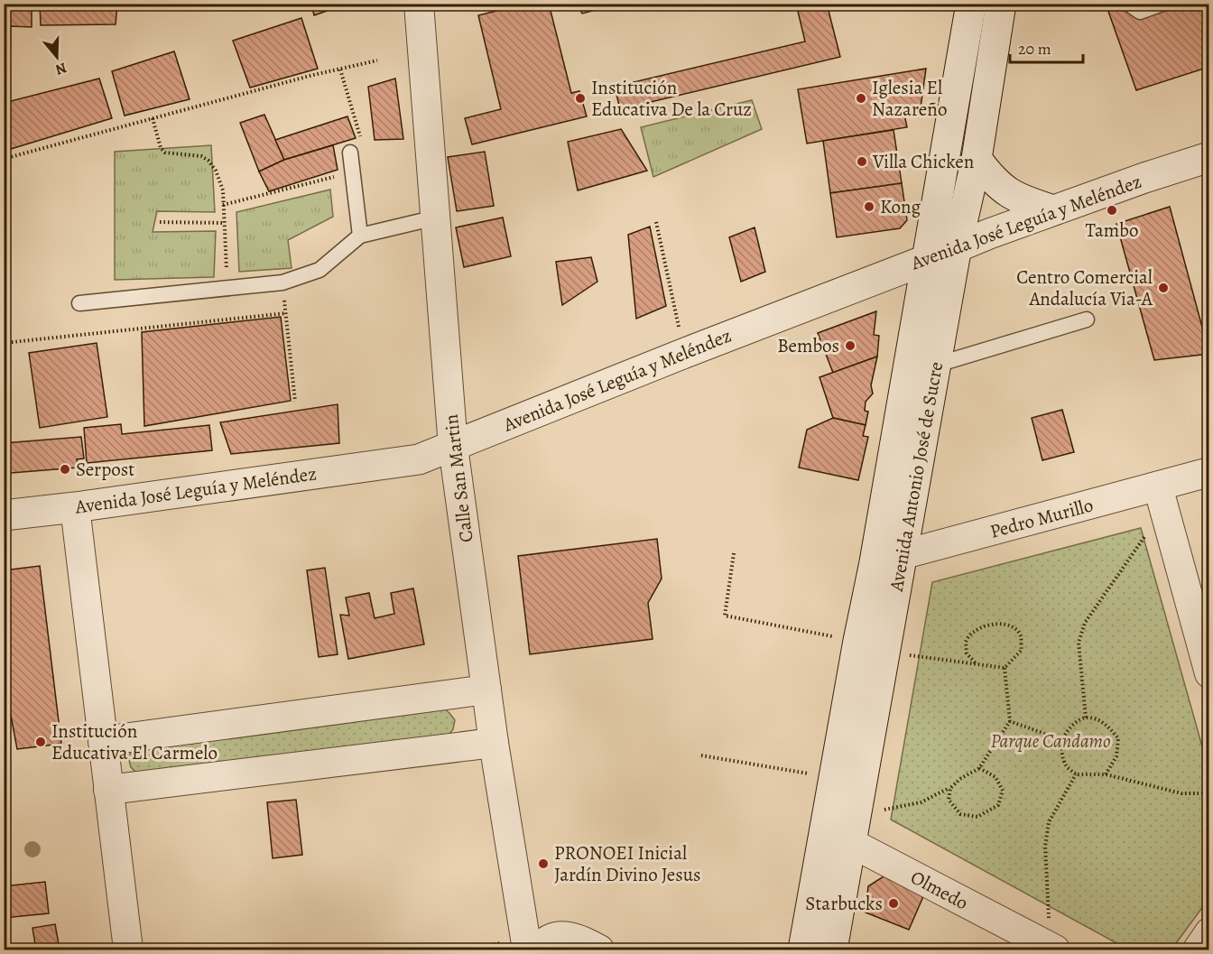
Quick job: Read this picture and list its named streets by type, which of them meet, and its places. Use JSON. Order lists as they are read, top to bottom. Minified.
{"streets":{"main road":["Avenida José Leguía y Meléndez","Avenida Antonio José de Sucre"],"street":["Calle San Martin","Pedro Murillo","Olmedo"]},"crossings":[["Avenida José Leguía y Meléndez","Avenida Antonio José de Sucre"],["Avenida José Leguía y Meléndez","Calle San Martin"],["Avenida Antonio José de Sucre","Pedro Murillo"],["Avenida Antonio José de Sucre","Olmedo"]],"parks":["Parque Candamo"],"places":["Institución Educativa De la Cruz","Iglesia El Nazareño","Villa Chicken","Kong","Tambo","Centro Comercial Andalucía Via-A","Bembos","Serpost","Institución Educativa El Carmelo","PRONOEI Inicial Jardín Divino Jesus","Starbucks"],"scale_bar":"20 m","north":"bottom"}
